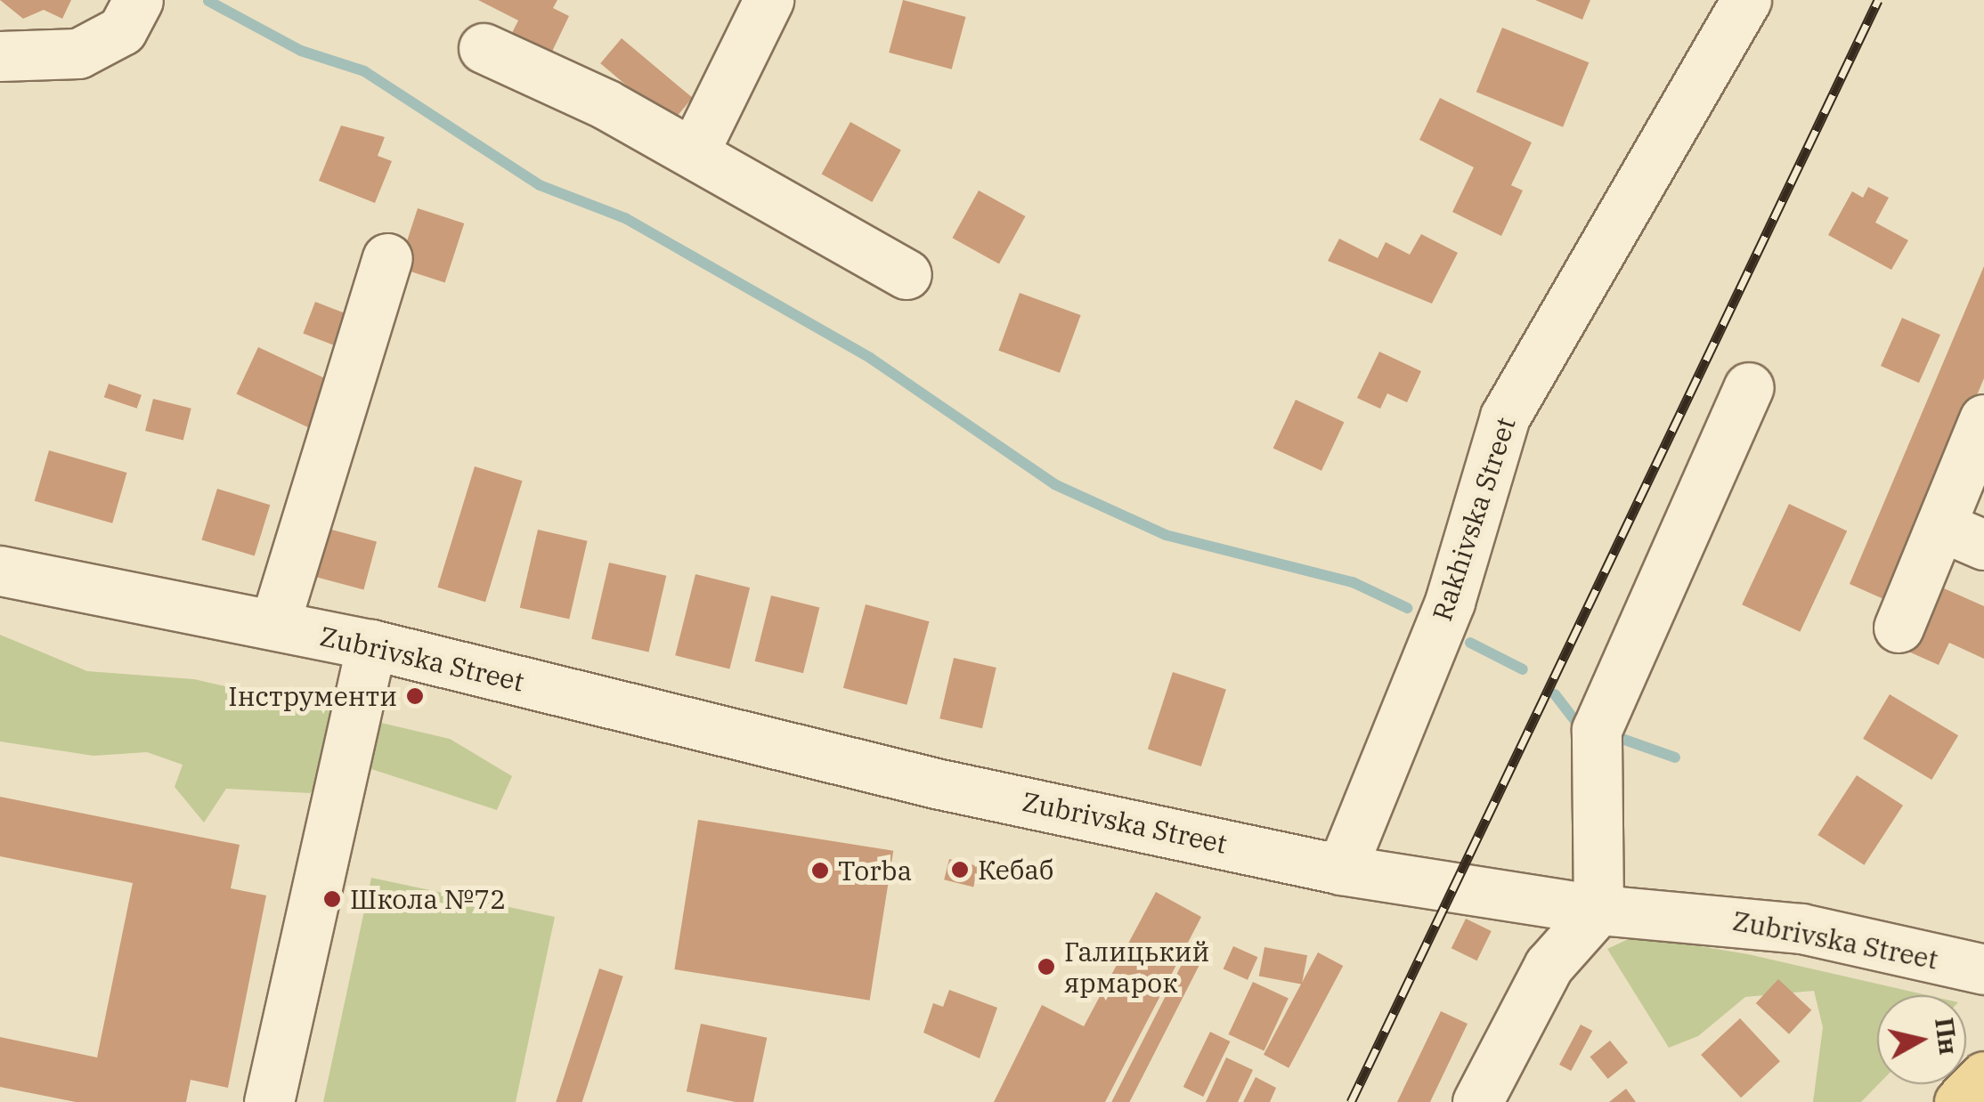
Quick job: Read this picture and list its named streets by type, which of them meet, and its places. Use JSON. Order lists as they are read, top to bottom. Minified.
{"streets":{"street":["Rakhivska Street","Zubrivska Street"]},"crossings":[["Rakhivska Street","Zubrivska Street"]],"places":["Інструменти","Кебаб","Torba","Школа №72","Галицький ярмарок"],"north":"right"}
